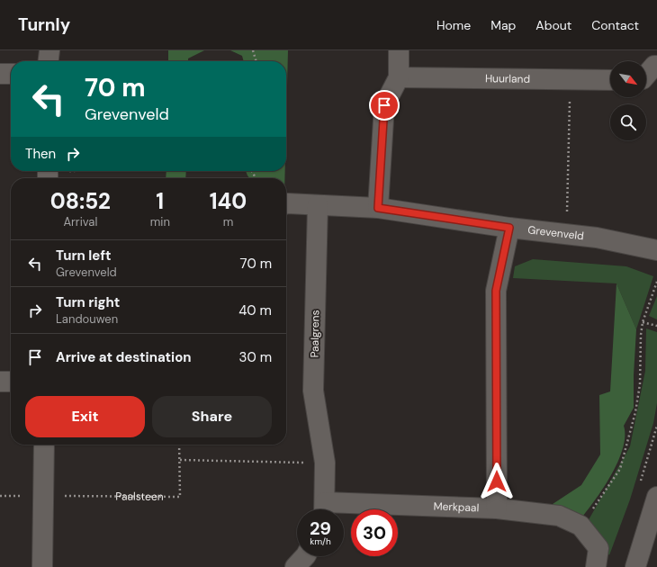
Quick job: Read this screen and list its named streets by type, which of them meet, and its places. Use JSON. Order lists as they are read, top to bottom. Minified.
{"streets":{"street":["Huurland","Grevenveld","Paalgrens","Merkpaal"],"path":["Paalsteen"]},"crossings":[["Grevenveld","Paalgrens"]],"north":"bottom right","page":{"header":"Turnly","nav":["Home","Map","About","Contact"],"turn":["70 m","Grevenveld"],"then":"Then","eta":["08:52","Arrival","1","min","140","m"],"list":[{"name":"Turn left","note":"Grevenveld","value":"70 m"},{"name":"Turn right","note":"Landouwen","value":"40 m"},{"name":"Arrive at destination","value":"30 m"}],"buttons":["Exit","Share"],"speed":"29 km/h","limit":"30"}}
